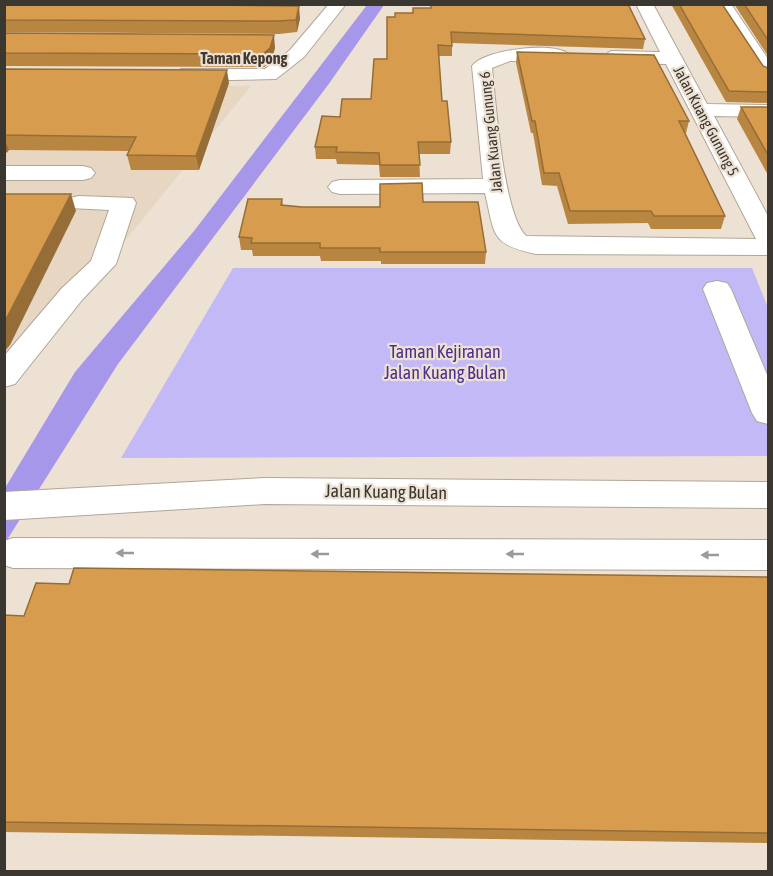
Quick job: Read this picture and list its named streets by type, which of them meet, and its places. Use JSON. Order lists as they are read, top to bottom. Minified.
{"streets":{"street":["Jalan Kuang Gunung 5","Jalan Kuang Gunung 6","Jalan Kuang Bulan"]},"crossings":[["Jalan Kuang Gunung 5","Jalan Kuang Gunung 6"]],"districts":["Taman Kepong"],"parks":["Taman Kejiranan Jalan Kuang Bulan"]}
